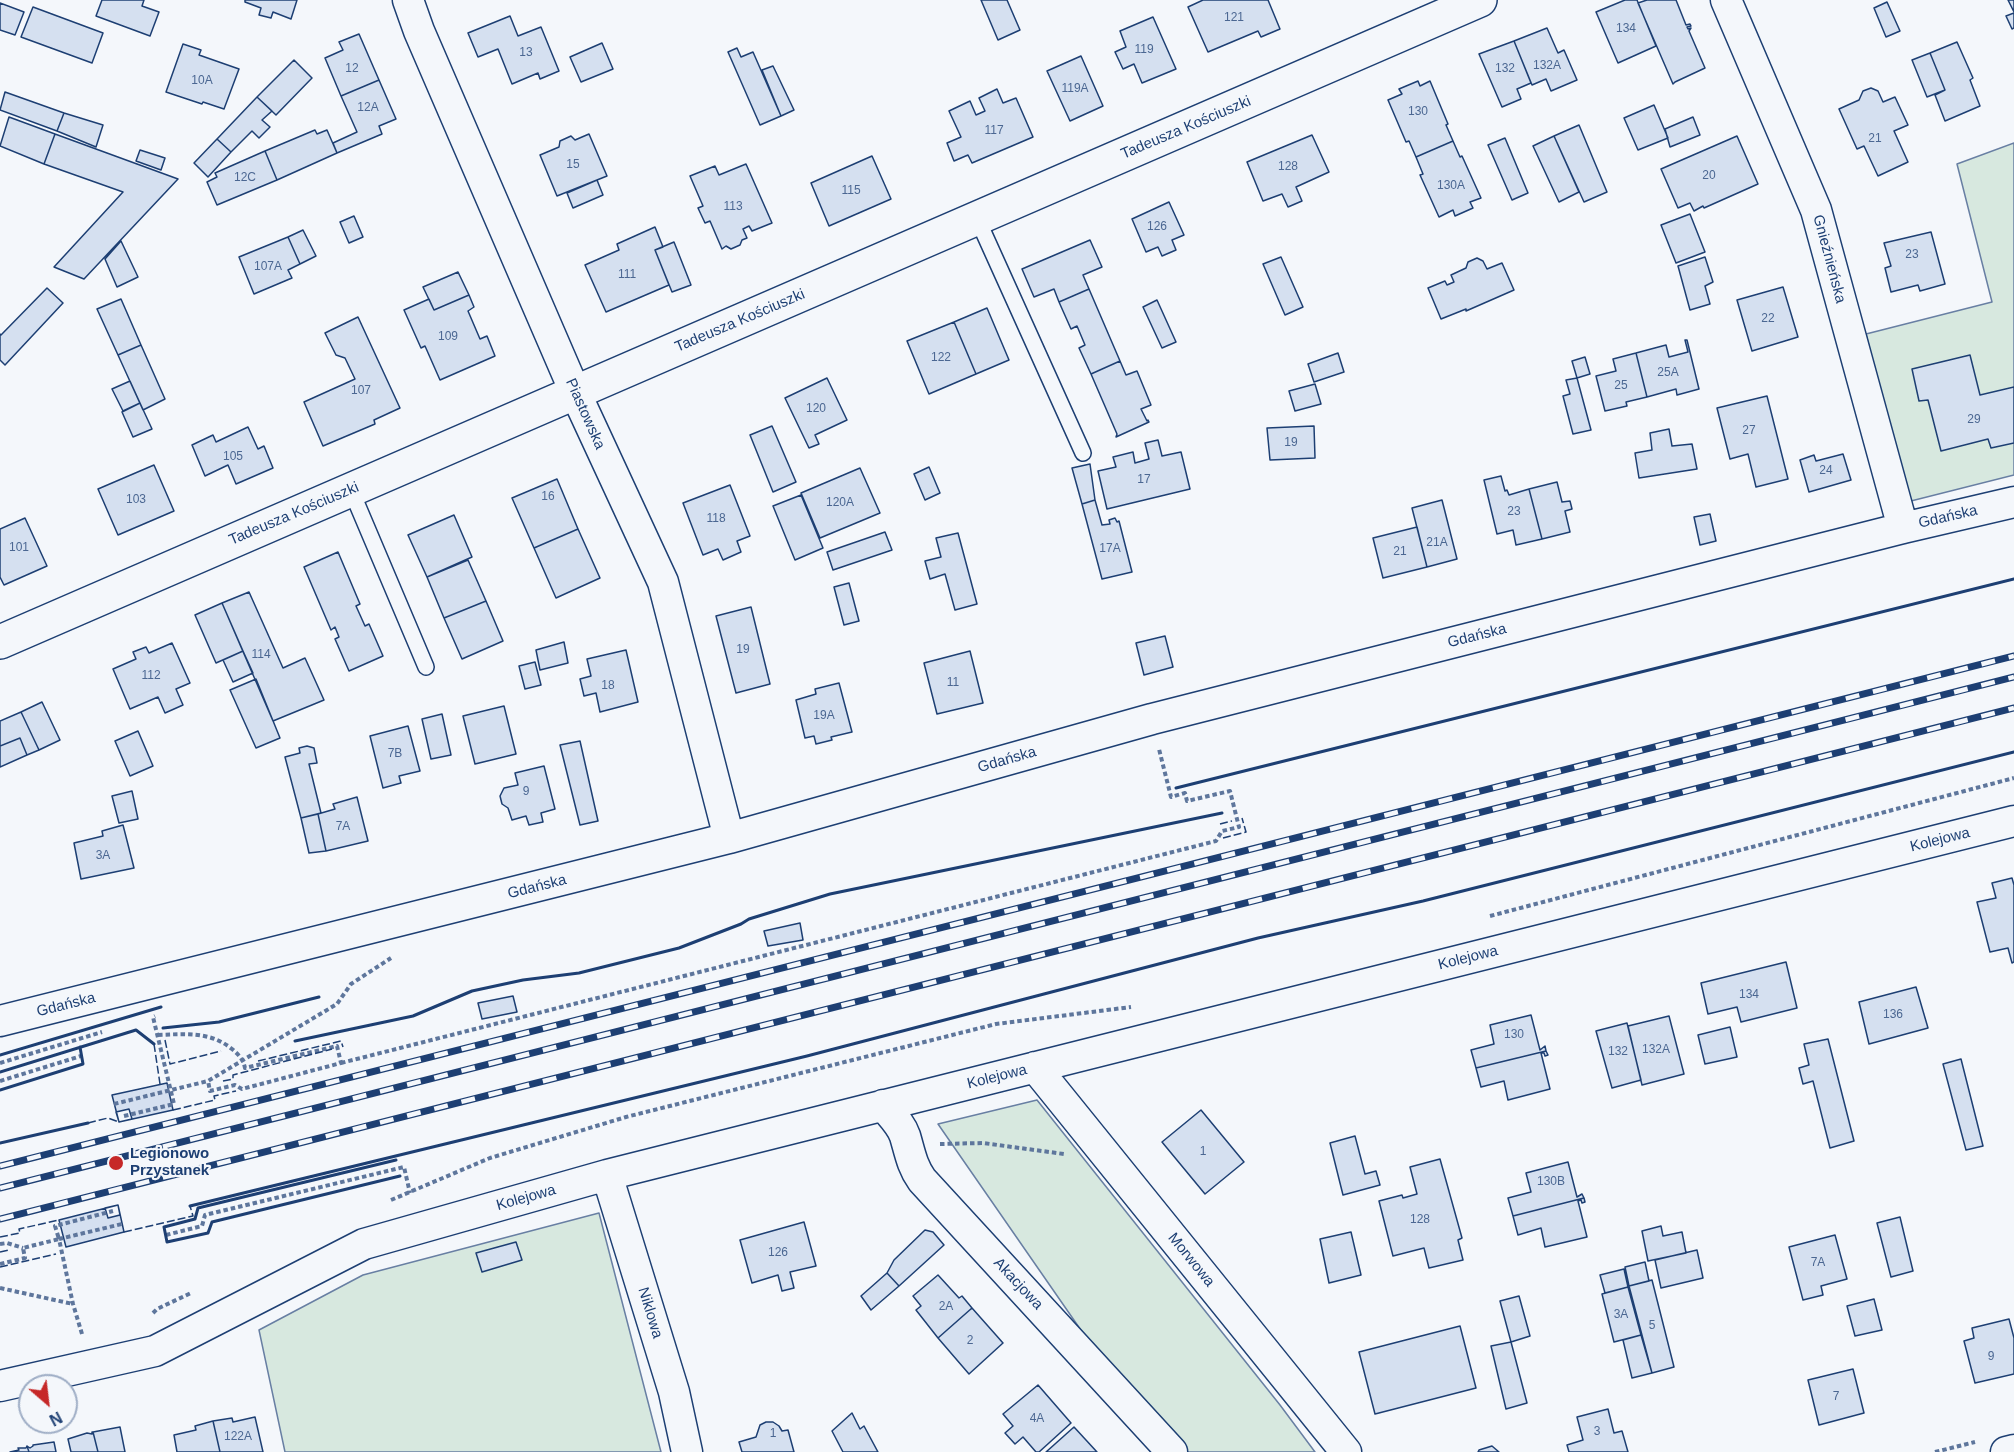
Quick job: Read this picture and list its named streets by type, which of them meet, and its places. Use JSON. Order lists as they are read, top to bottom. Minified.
{"streets":{"street":["Tadeusza Kościuszki","Gnieźnieńska","Piastowska","Gdańska","Kolejowa","Morwowa","Akacjowa","Niklowa"]},"crossings":[["Tadeusza Kościuszki","Piastowska"],["Gnieźnieńska","Gdańska"],["Piastowska","Gdańska"],["Kolejowa","Morwowa"],["Kolejowa","Akacjowa"],["Kolejowa","Niklowa"]],"places":["Legionowo Przystanek"],"house_numbers":["121","134","119","13","132A","12","132","10A","119A","12A","130","117","21","15","128","20","12C","130A","115","113","126","23","107A","111","22","109","122","25A","25","107","120","29","27","19","105","24","17","16","103","120A","23","118","21A","101","17A","21","19","114","112","11","18","19A","7B","9","7A","3A","134","136","130","132A","132","1","130B","128","126","7A","2A","3A","5","2","9","7","4A","3","1","122A"],"north":"bottom right"}
